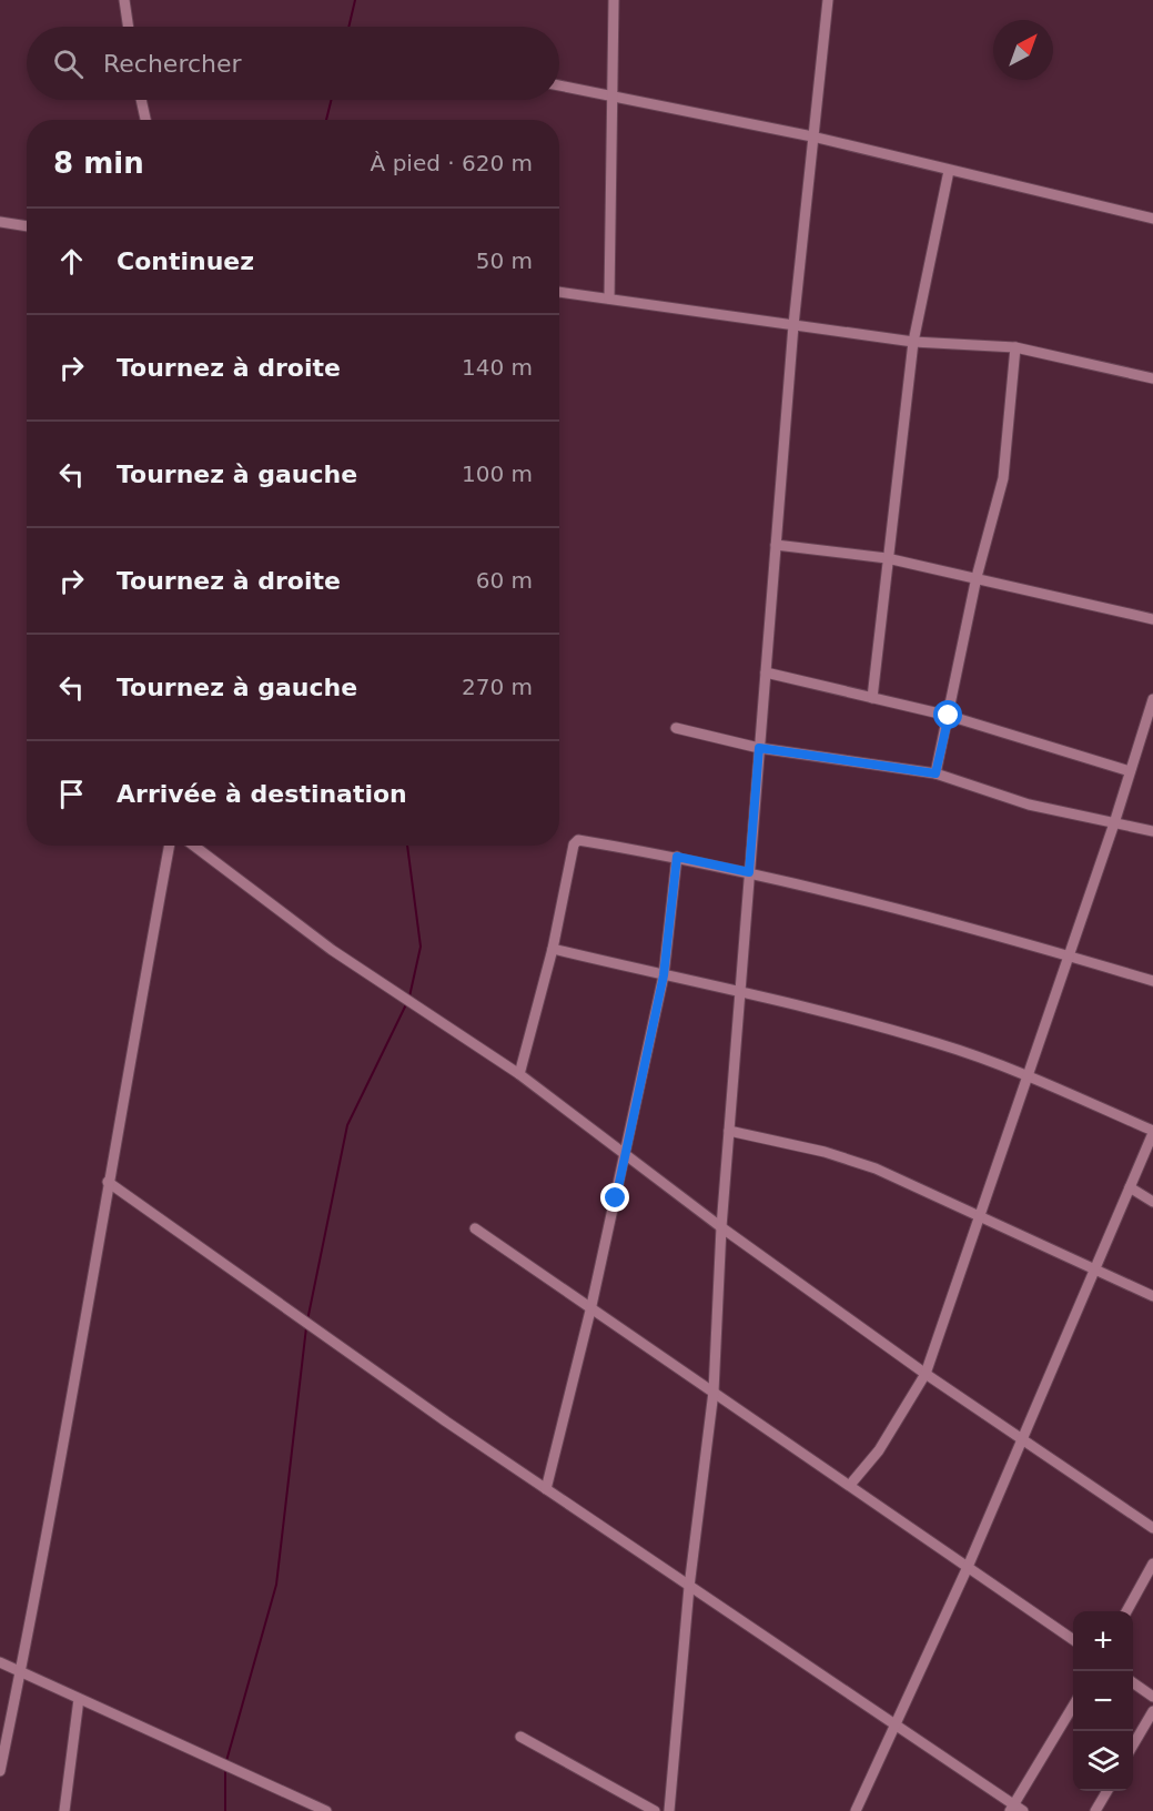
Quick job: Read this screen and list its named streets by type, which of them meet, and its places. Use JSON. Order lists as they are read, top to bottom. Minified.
{"north":"top right","page":{"search":"Rechercher","heading":["8 min","À pied · 620 m"],"list":[["Continuez","50 m"],["Tournez à droite","140 m"],["Tournez à gauche","100 m"],["Tournez à droite","60 m"],["Tournez à gauche","270 m"],"Arrivée à destination"],"map_buttons":["+","−"]}}
